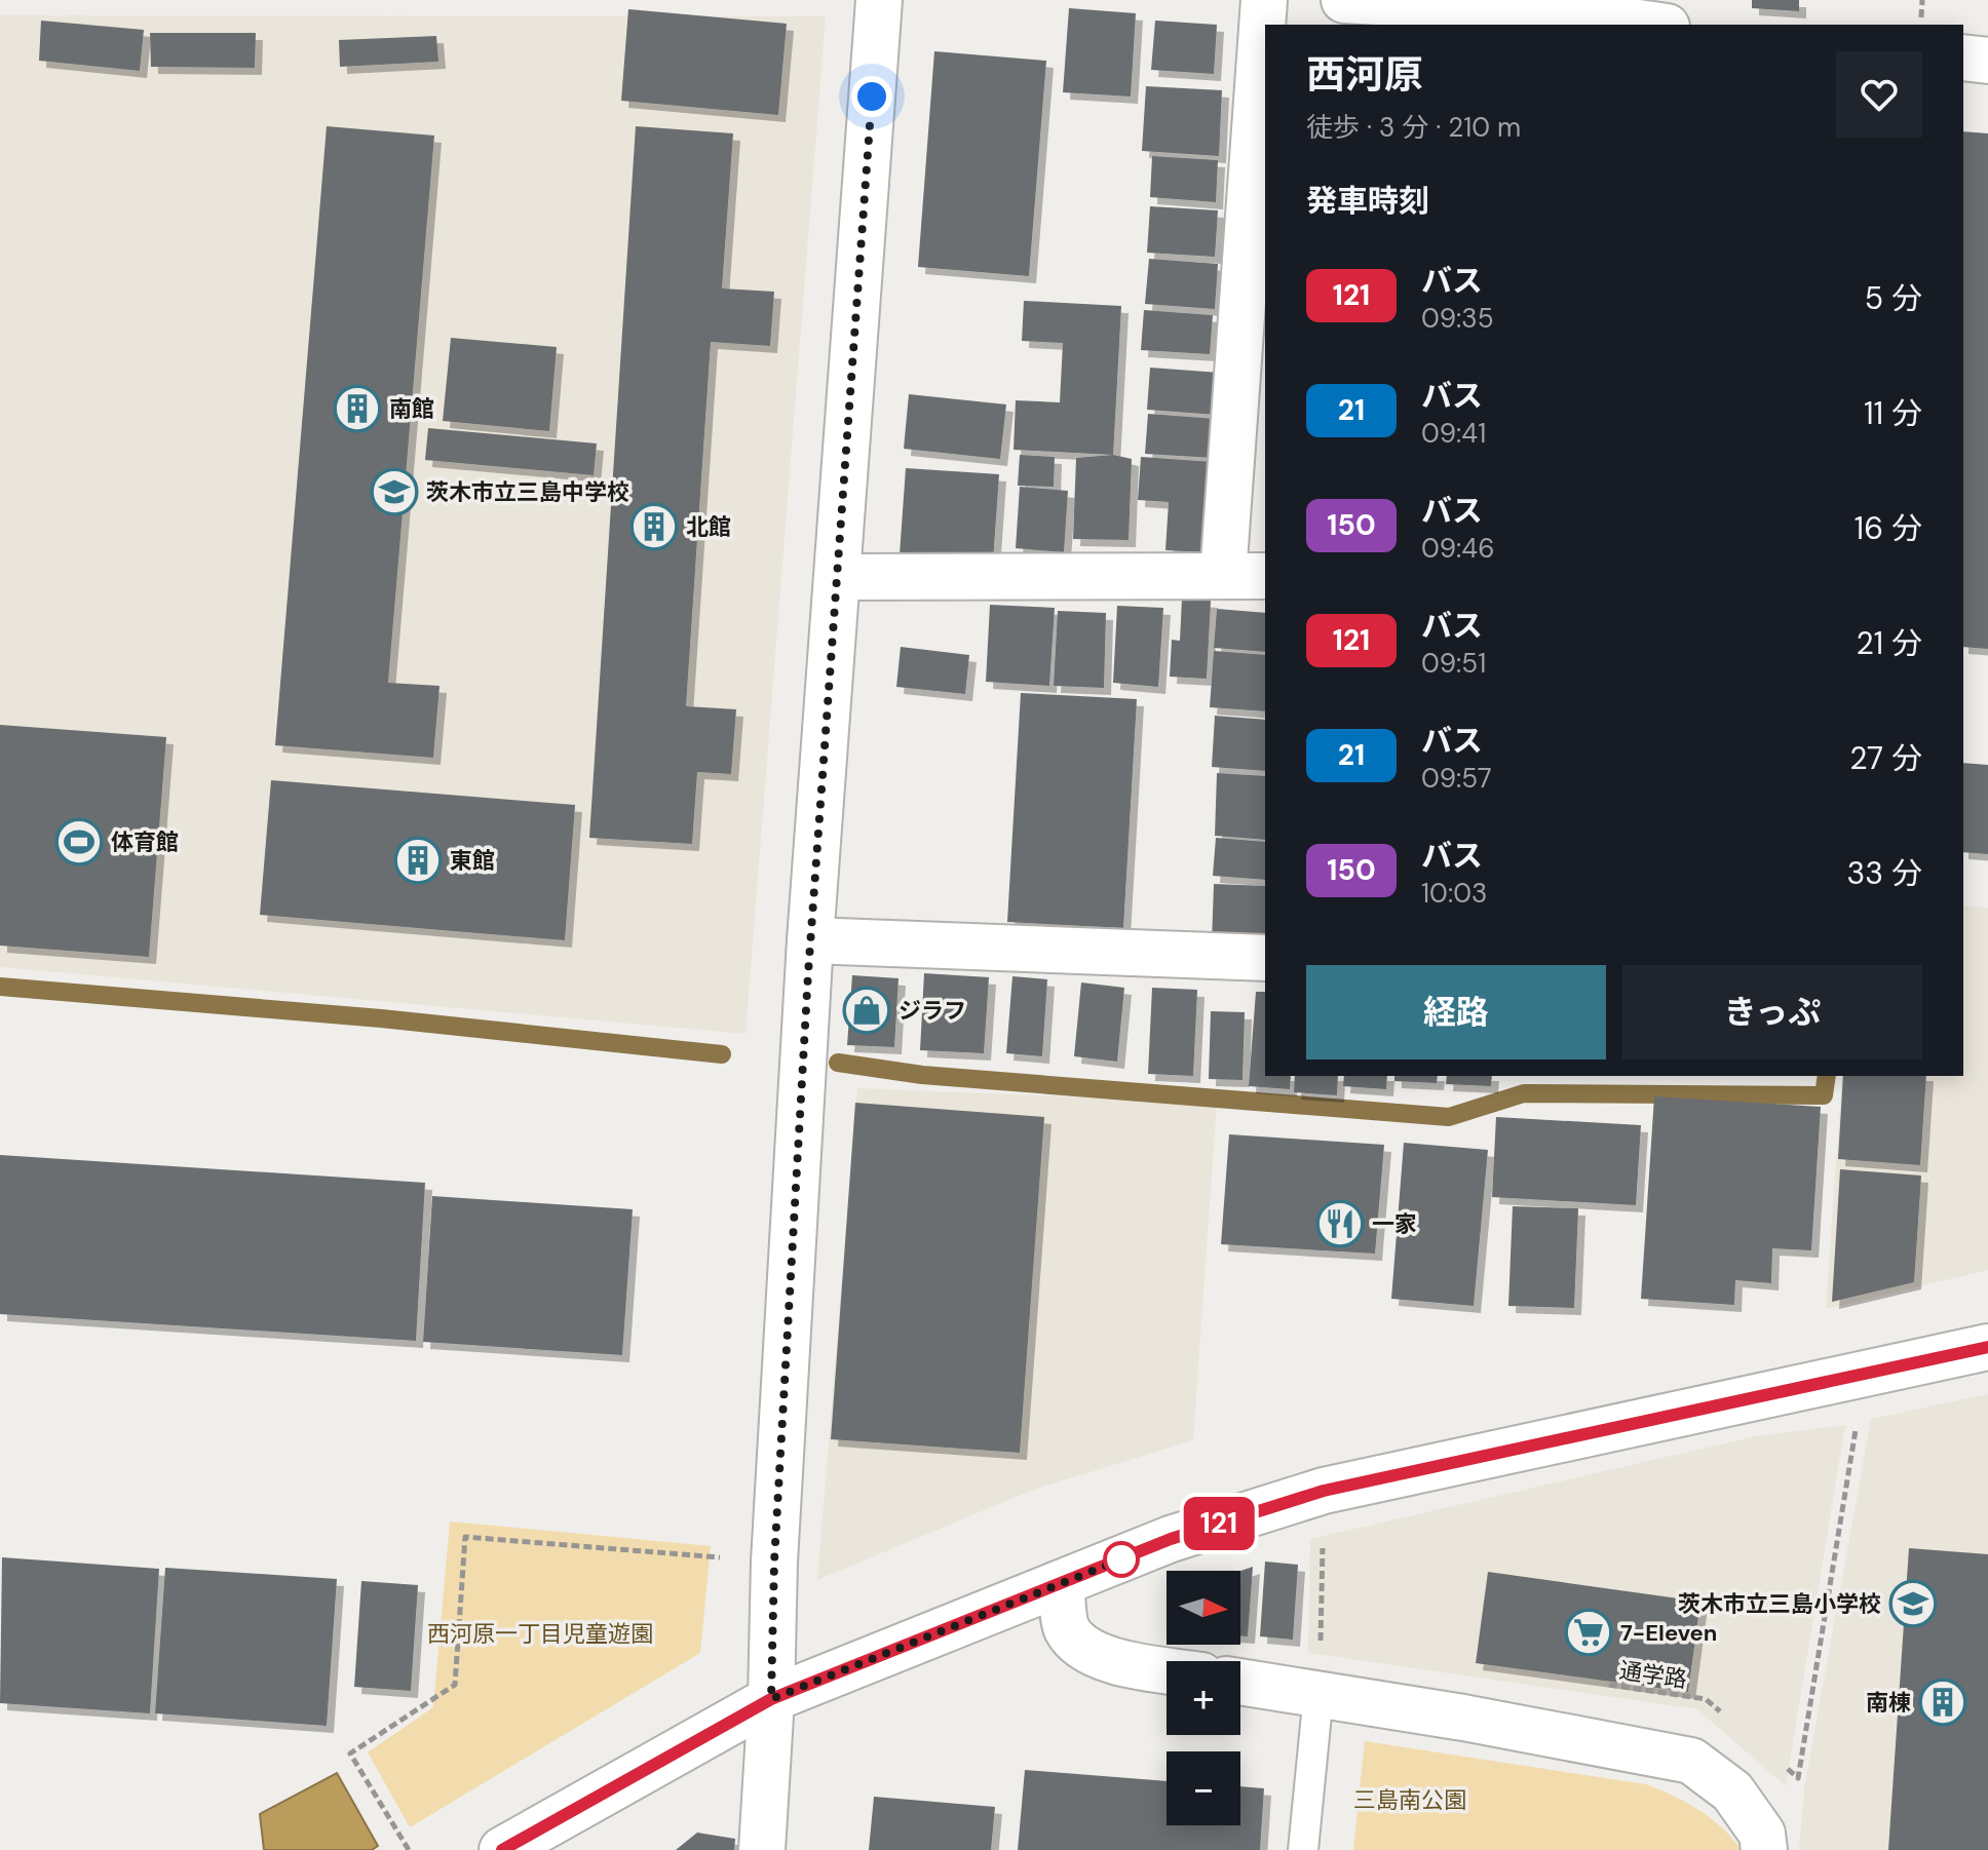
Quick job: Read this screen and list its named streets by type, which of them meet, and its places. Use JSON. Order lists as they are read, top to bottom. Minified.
{"streets":{"path":["通学路"]},"parks":["西河原一丁目児童遊園","三島南公園"],"places":{"building":["南館","北館","東館","南棟"],"school or university":["茨木市立三島中学校","茨木市立三島小学校"],"sports":["体育館"],"shop":["ジラフ"],"restaurant":["一家"],"supermarket":["7-Eleven"]},"lines":["bus line 121"],"north":"right","page":{"on_map":"121","heading":[["西河原","徒歩 · 3 分 · 210 m"],"発車時刻"],"list":[{"mark":"121","name":"バス","note":"09:35","value":"5 分"},{"mark":"21","name":"バス","note":"09:41","value":"11 分"},{"mark":"150","name":"バス","note":"09:46","value":"16 分"},{"mark":"121","name":"バス","note":"09:51","value":"21 分"},{"mark":"21","name":"バス","note":"09:57","value":"27 分"},{"mark":"150","name":"バス","note":"10:03","value":"33 分"}],"buttons":["経路","きっぷ"],"map_buttons":["+","−"]}}
